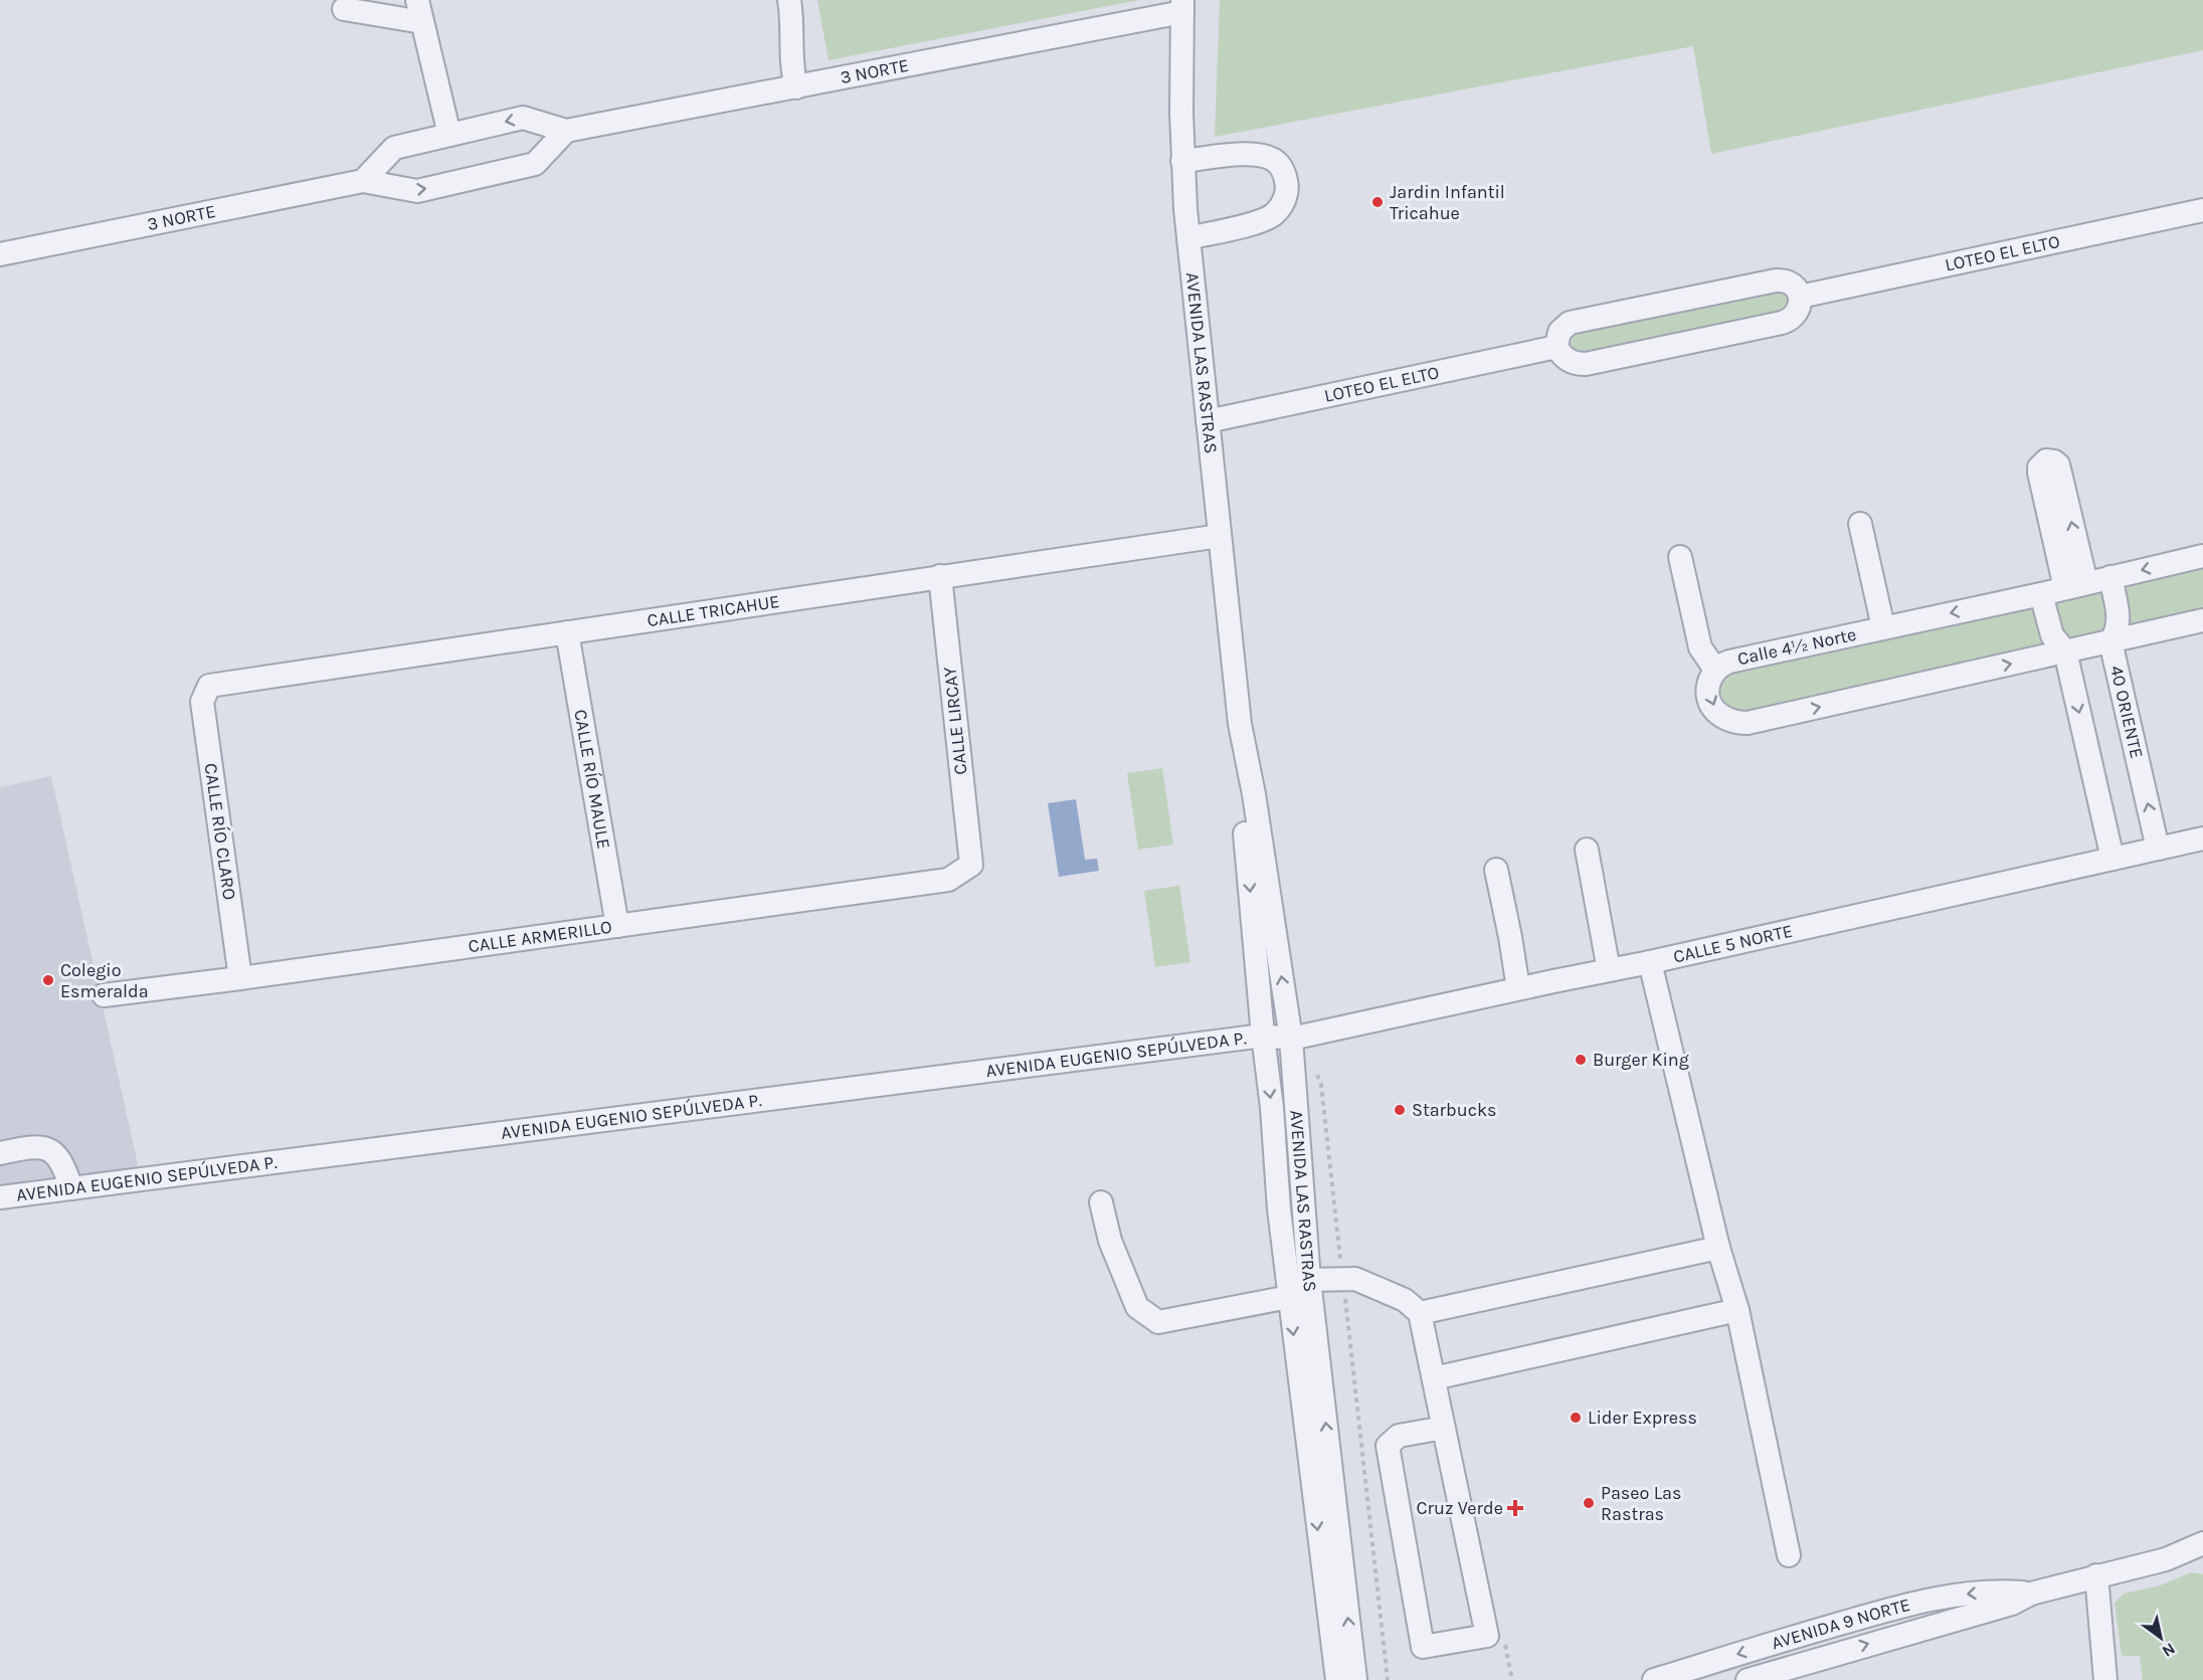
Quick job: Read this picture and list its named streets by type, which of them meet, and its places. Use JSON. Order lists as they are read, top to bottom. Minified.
{"streets":{"street":["3 NORTE","LOTEO EL ELTO","AVENIDA LAS RASTRAS","CALLE TRICAHUE","Calle 4½ Norte","40 ORIENTE","CALLE LIRCAY","CALLE RÍO MAULE","CALLE RÍO CLARO","CALLE ARMERILLO","CALLE 5 NORTE","AVENIDA EUGENIO SEPÚLVEDA P.","AVENIDA 9 NORTE"]},"crossings":[["3 NORTE","AVENIDA LAS RASTRAS"],["LOTEO EL ELTO","AVENIDA LAS RASTRAS"],["AVENIDA LAS RASTRAS","CALLE TRICAHUE"],["AVENIDA LAS RASTRAS","CALLE 5 NORTE"],["AVENIDA LAS RASTRAS","AVENIDA EUGENIO SEPÚLVEDA P."],["CALLE TRICAHUE","CALLE LIRCAY"],["CALLE TRICAHUE","CALLE RÍO MAULE"],["CALLE TRICAHUE","CALLE RÍO CLARO"],["Calle 4½ Norte","40 ORIENTE"],["40 ORIENTE","CALLE 5 NORTE"],["CALLE LIRCAY","CALLE ARMERILLO"],["CALLE RÍO MAULE","CALLE ARMERILLO"],["CALLE RÍO CLARO","CALLE ARMERILLO"],["CALLE 5 NORTE","AVENIDA EUGENIO SEPÚLVEDA P."]],"places":{"other":["Jardin Infantil Tricahue","Colegio Esmeralda","Burger King","Starbucks","Lider Express","Paseo Las Rastras"],"health":["Cruz Verde"]},"north":"bottom right"}
